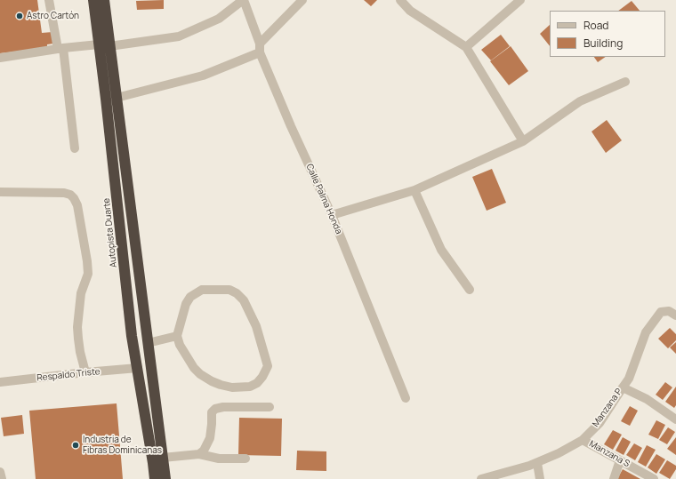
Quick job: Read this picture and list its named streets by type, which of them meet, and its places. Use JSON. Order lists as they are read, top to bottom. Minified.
{"streets":{"highway":["Autopista Duarte"],"street":["Calle Palma Honda","Respaldo Triste","Manzana P","Manzana S"]},"crossings":[["Autopista Duarte","Respaldo Triste"],["Manzana P","Manzana S"]],"places":["Astro Cartón","Industria de Fibras Dominicanas"],"legend":["Road","Building"]}
